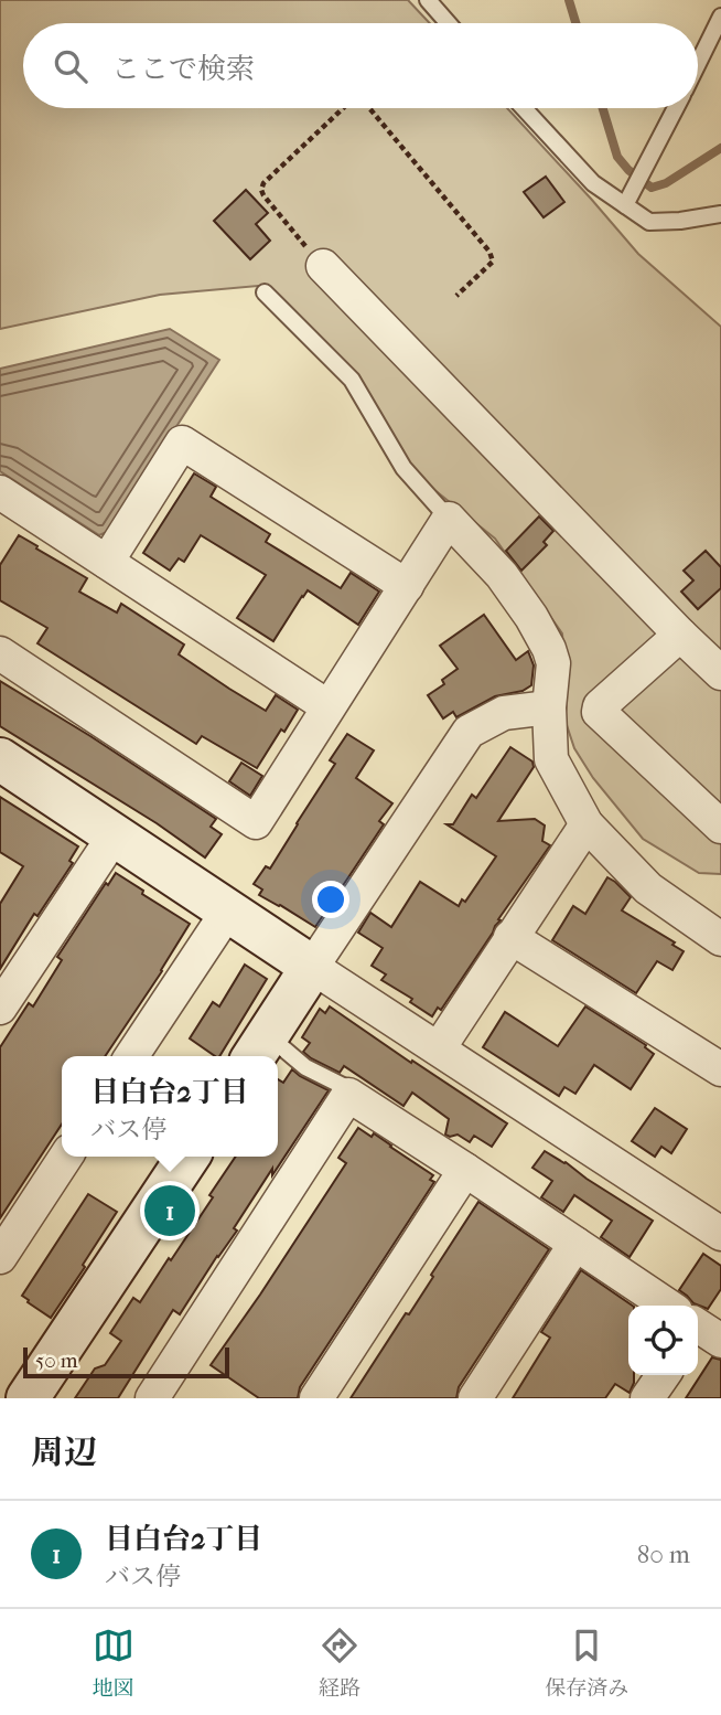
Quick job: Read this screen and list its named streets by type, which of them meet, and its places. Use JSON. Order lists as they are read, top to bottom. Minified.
{"scale_bar":"50 m","page":{"search":"ここで検索","popup":["目白台2丁目","バス停"],"pins":"1","scale":"50 m","heading":"周辺","list":[{"mark":"1","name":"目白台2丁目","note":"バス停","value":"80 m"}],"nav":["地図","経路","保存済み"]}}
